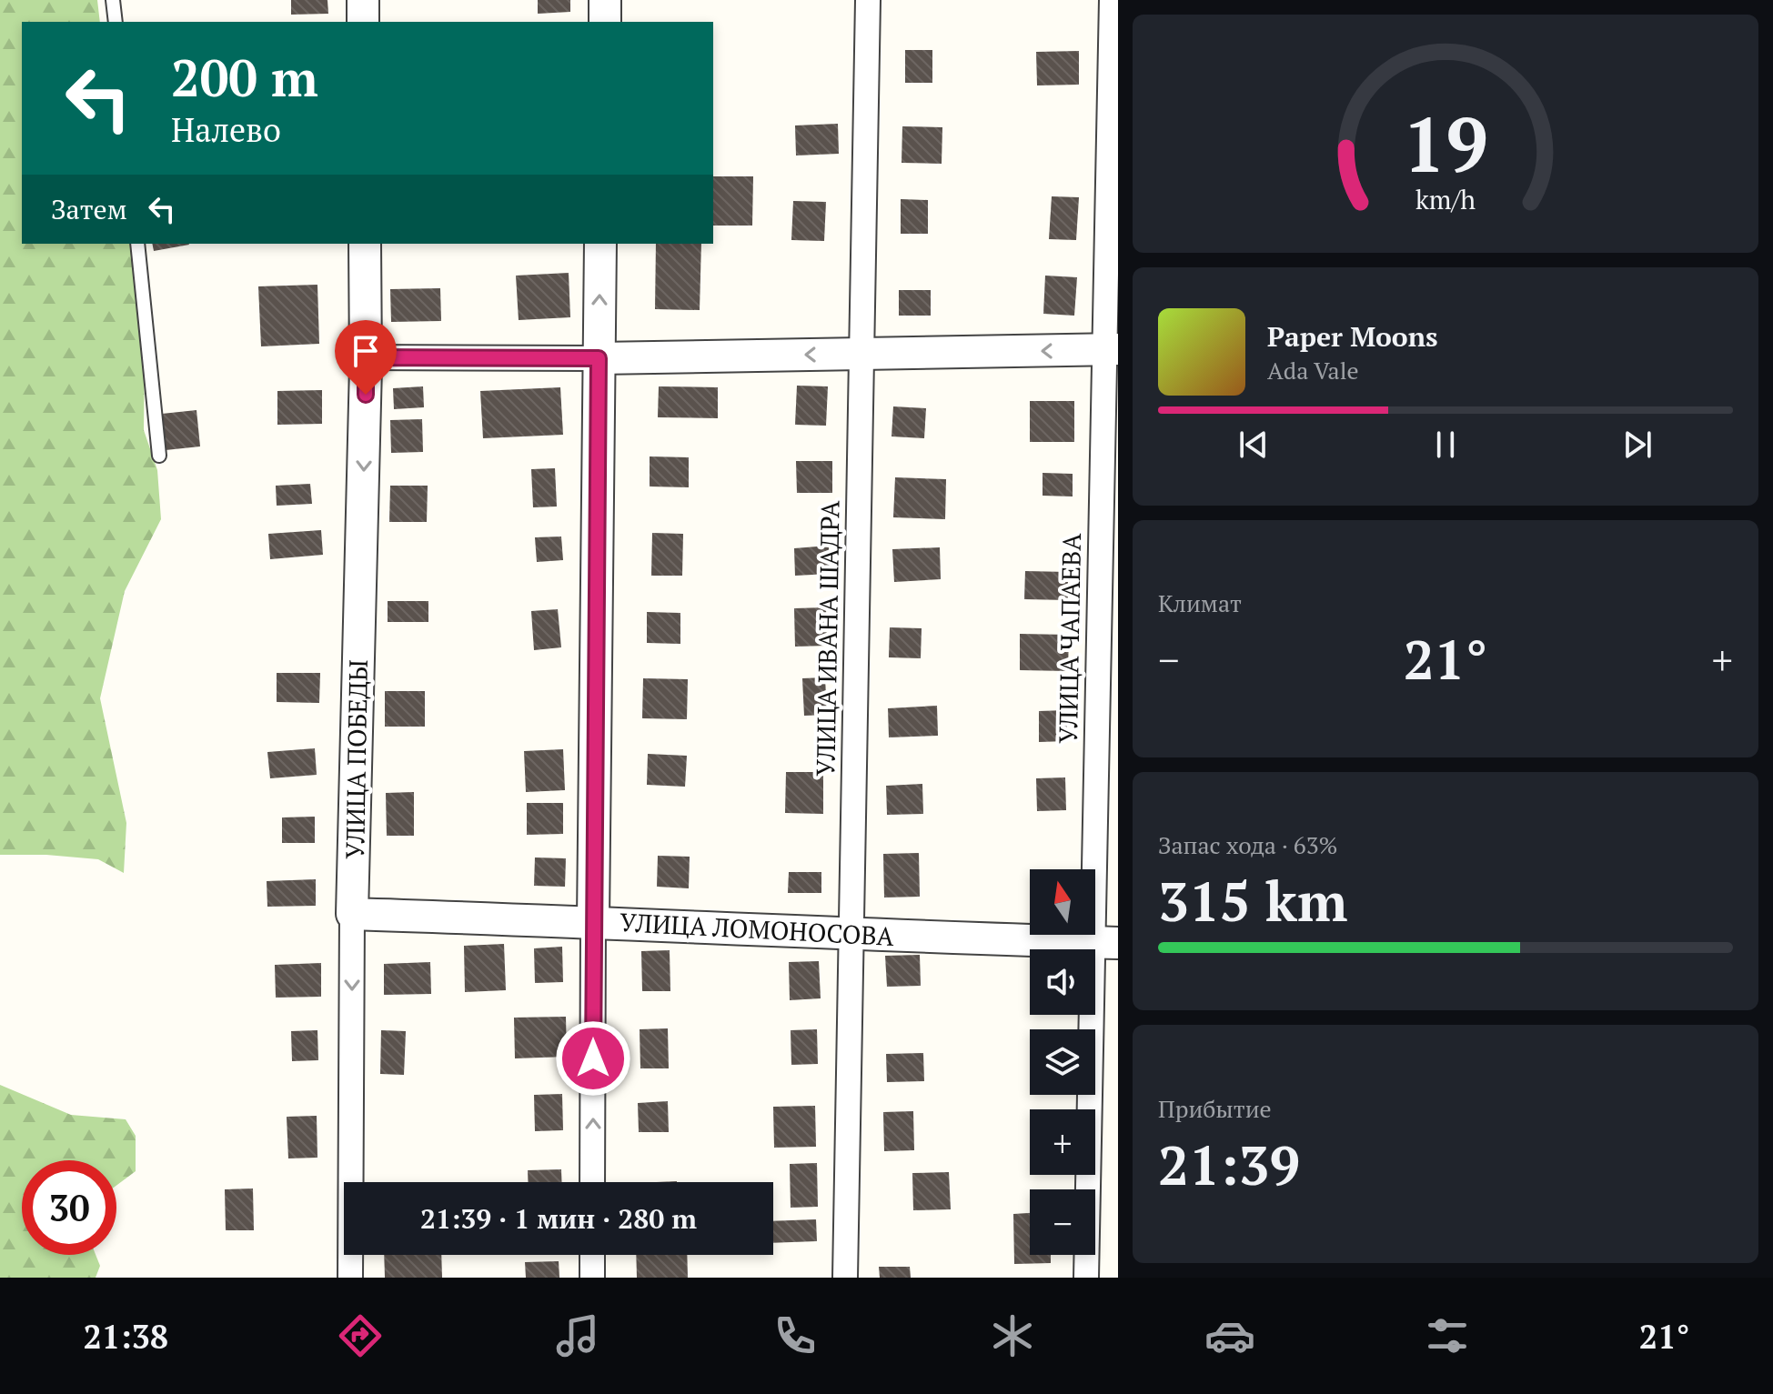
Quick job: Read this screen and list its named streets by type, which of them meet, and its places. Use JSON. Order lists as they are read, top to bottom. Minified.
{"streets":{"street":["УЛИЦА ИВАНА ШАДРА","УЛИЦА ЧАПАЕВА","УЛИЦА ПОБЕДЫ","УЛИЦА ЛОМОНОСОВА"]},"crossings":[["УЛИЦА ИВАНА ШАДРА","УЛИЦА ЛОМОНОСОВА"],["УЛИЦА ЧАПАЕВА","УЛИЦА ЛОМОНОСОВА"],["УЛИЦА ПОБЕДЫ","УЛИЦА ЛОМОНОСОВА"]],"north":"top","page":{"turn":["200 m","Налево"],"then":"Затем","song":["Paper Moons","Ada Vale"],"tile":["Климат",["Запас хода · 63%","315 km"],["Прибытие","21:39"]],"heat":["−","21°","+"],"map_buttons":["+","−"],"limit":"30","trip":"21:39 · 1 мин · 280 m","tabs":["21:38","21°"],"gauge":["19","km/h"]}}
